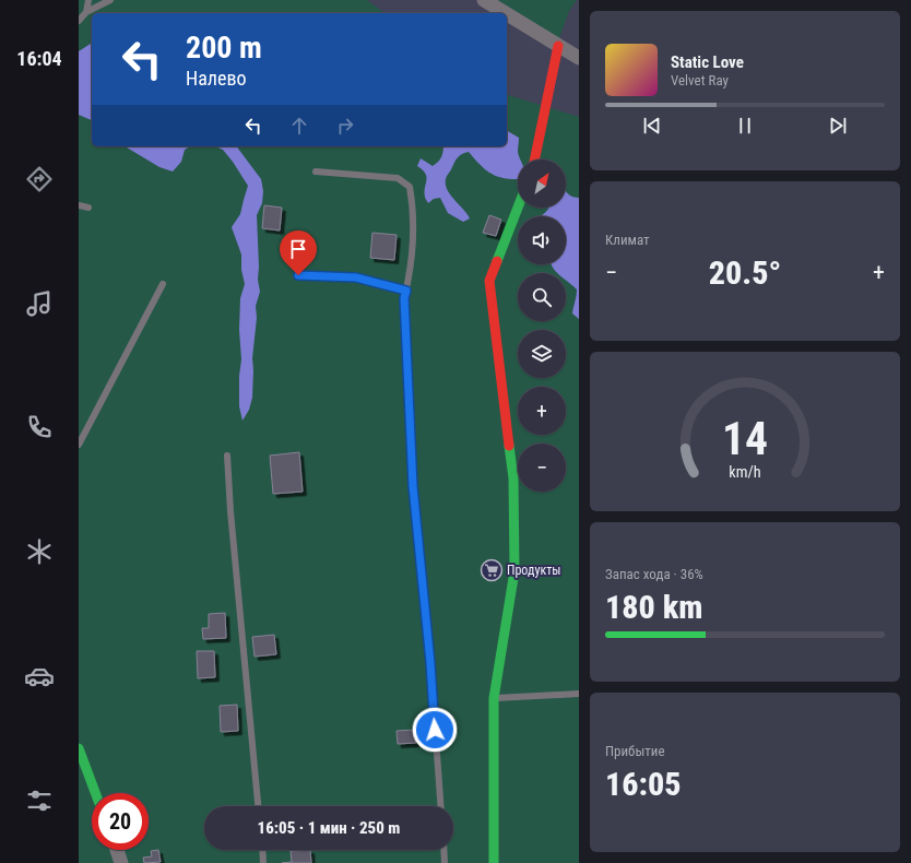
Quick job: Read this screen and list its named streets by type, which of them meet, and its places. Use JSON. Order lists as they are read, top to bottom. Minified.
{"places":{"supermarket":["Продукты"]},"north":"top right","page":{"tabs":"16:04","turn":["200 m","Налево"],"song":["Static Love","Velvet Ray"],"map_buttons":["+","−"],"tile":["Климат",["Запас хода · 36%","180 km"],["Прибытие","16:05"]],"heat":["−","20.5°","+"],"limit":"20","trip":"16:05 · 1 мин · 250 m","gauge":["14","km/h"]}}
